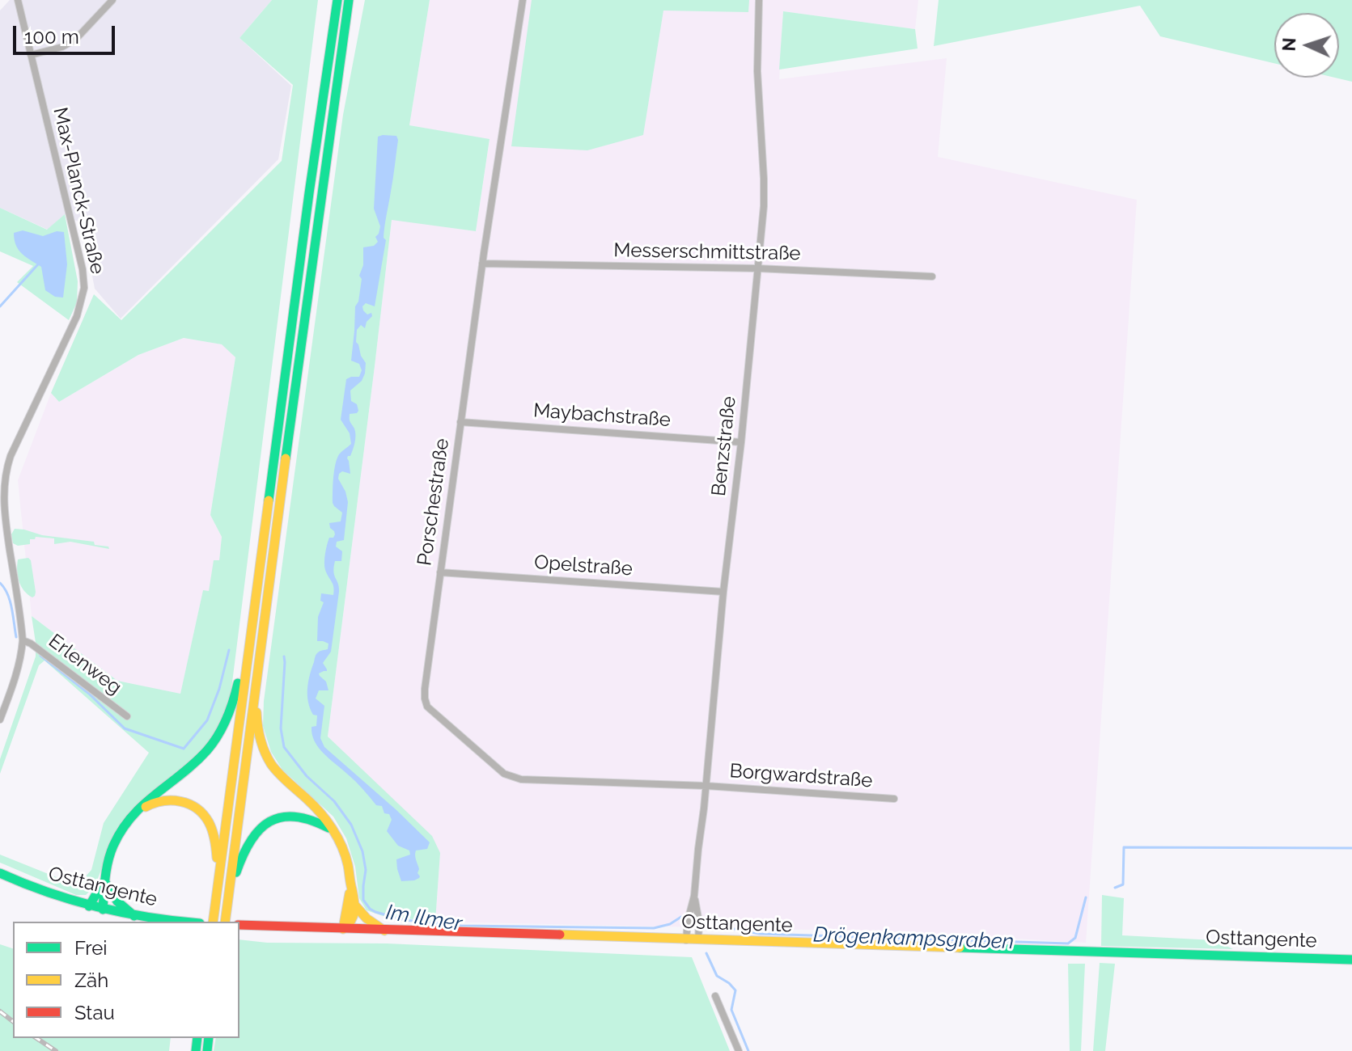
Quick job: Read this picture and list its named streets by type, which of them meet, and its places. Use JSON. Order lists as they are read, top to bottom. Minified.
{"streets":{"main road":["Osttangente"],"street":["Max-Planck-Straße","Messerschmittstraße","Maybachstraße","Benzstraße","Porschestraße","Opelstraße","Erlenweg","Borgwardstraße"]},"crossings":[["Max-Planck-Straße","Erlenweg"],["Messerschmittstraße","Benzstraße"],["Messerschmittstraße","Porschestraße"],["Maybachstraße","Benzstraße"],["Maybachstraße","Porschestraße"],["Benzstraße","Porschestraße"],["Benzstraße","Opelstraße"],["Benzstraße","Borgwardstraße"],["Benzstraße","Osttangente"],["Porschestraße","Opelstraße"],["Porschestraße","Borgwardstraße"]],"water":["Im Ilmer","Drögenkampsgraben"],"legend":["Frei","Zäh","Stau"],"scale_bar":"100 m","north":"left"}
